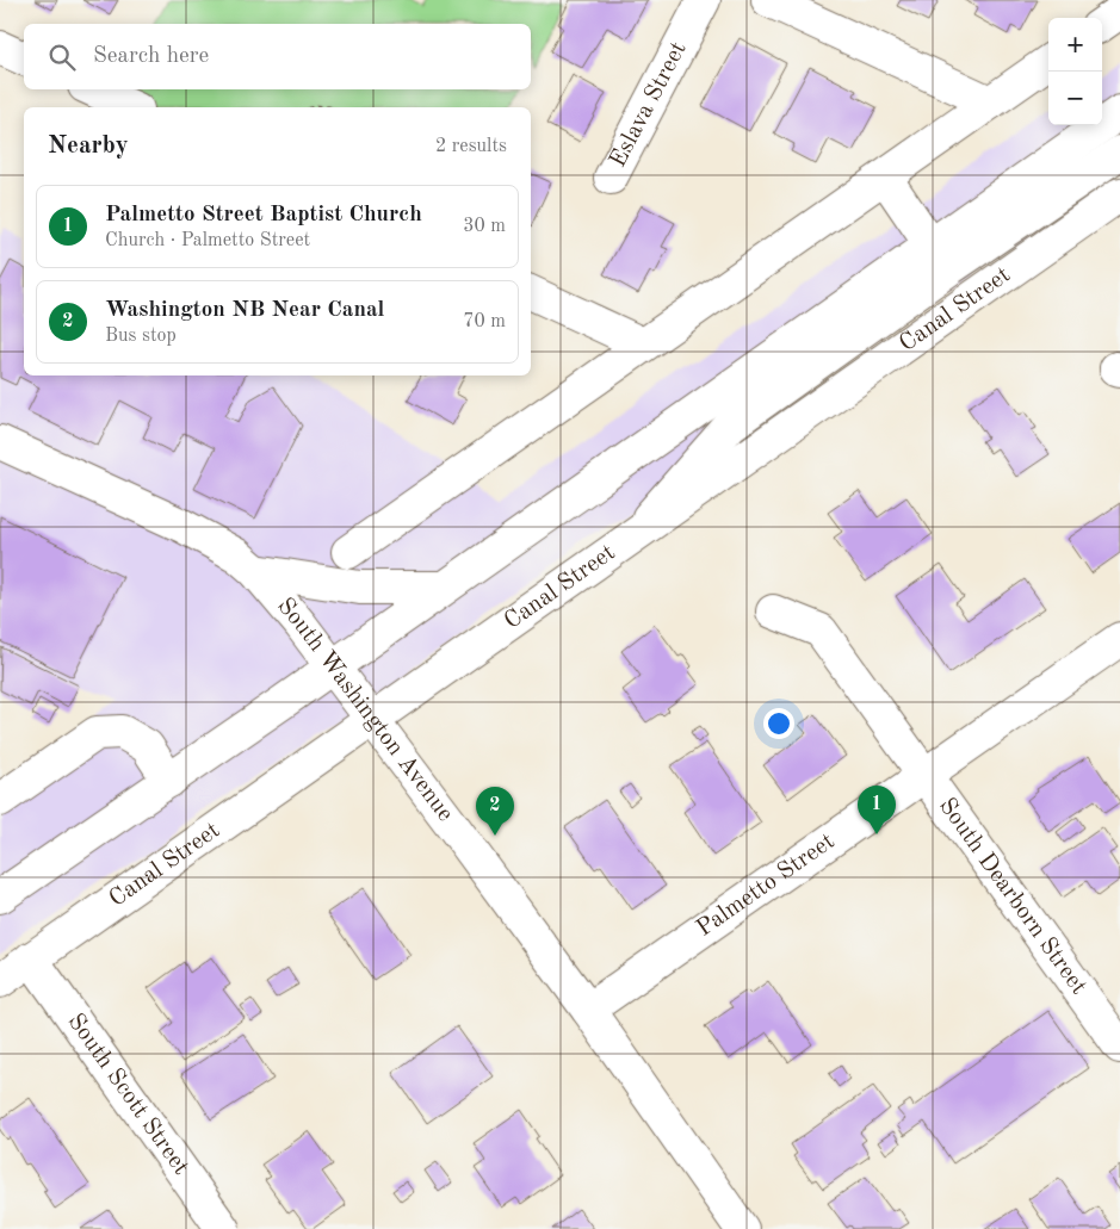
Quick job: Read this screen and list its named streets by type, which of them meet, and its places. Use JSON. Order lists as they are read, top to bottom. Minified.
{"streets":{"street":["Eslava Street","Canal Street","South Washington Avenue","Palmetto Street","South Dearborn Street","South Scott Street"]},"crossings":[["Canal Street","South Washington Avenue"],["Canal Street","South Scott Street"],["South Washington Avenue","Palmetto Street"],["Palmetto Street","South Dearborn Street"]],"page":{"map_buttons":["+","−"],"search":"Search here","heading":["Nearby","2 results"],"list":[{"mark":"1","name":"Palmetto Street Baptist Church","note":"Church · Palmetto Street","value":"30 m"},{"mark":"2","name":"Washington NB Near Canal","note":"Bus stop","value":"70 m"}],"pins":["1","2"]}}
